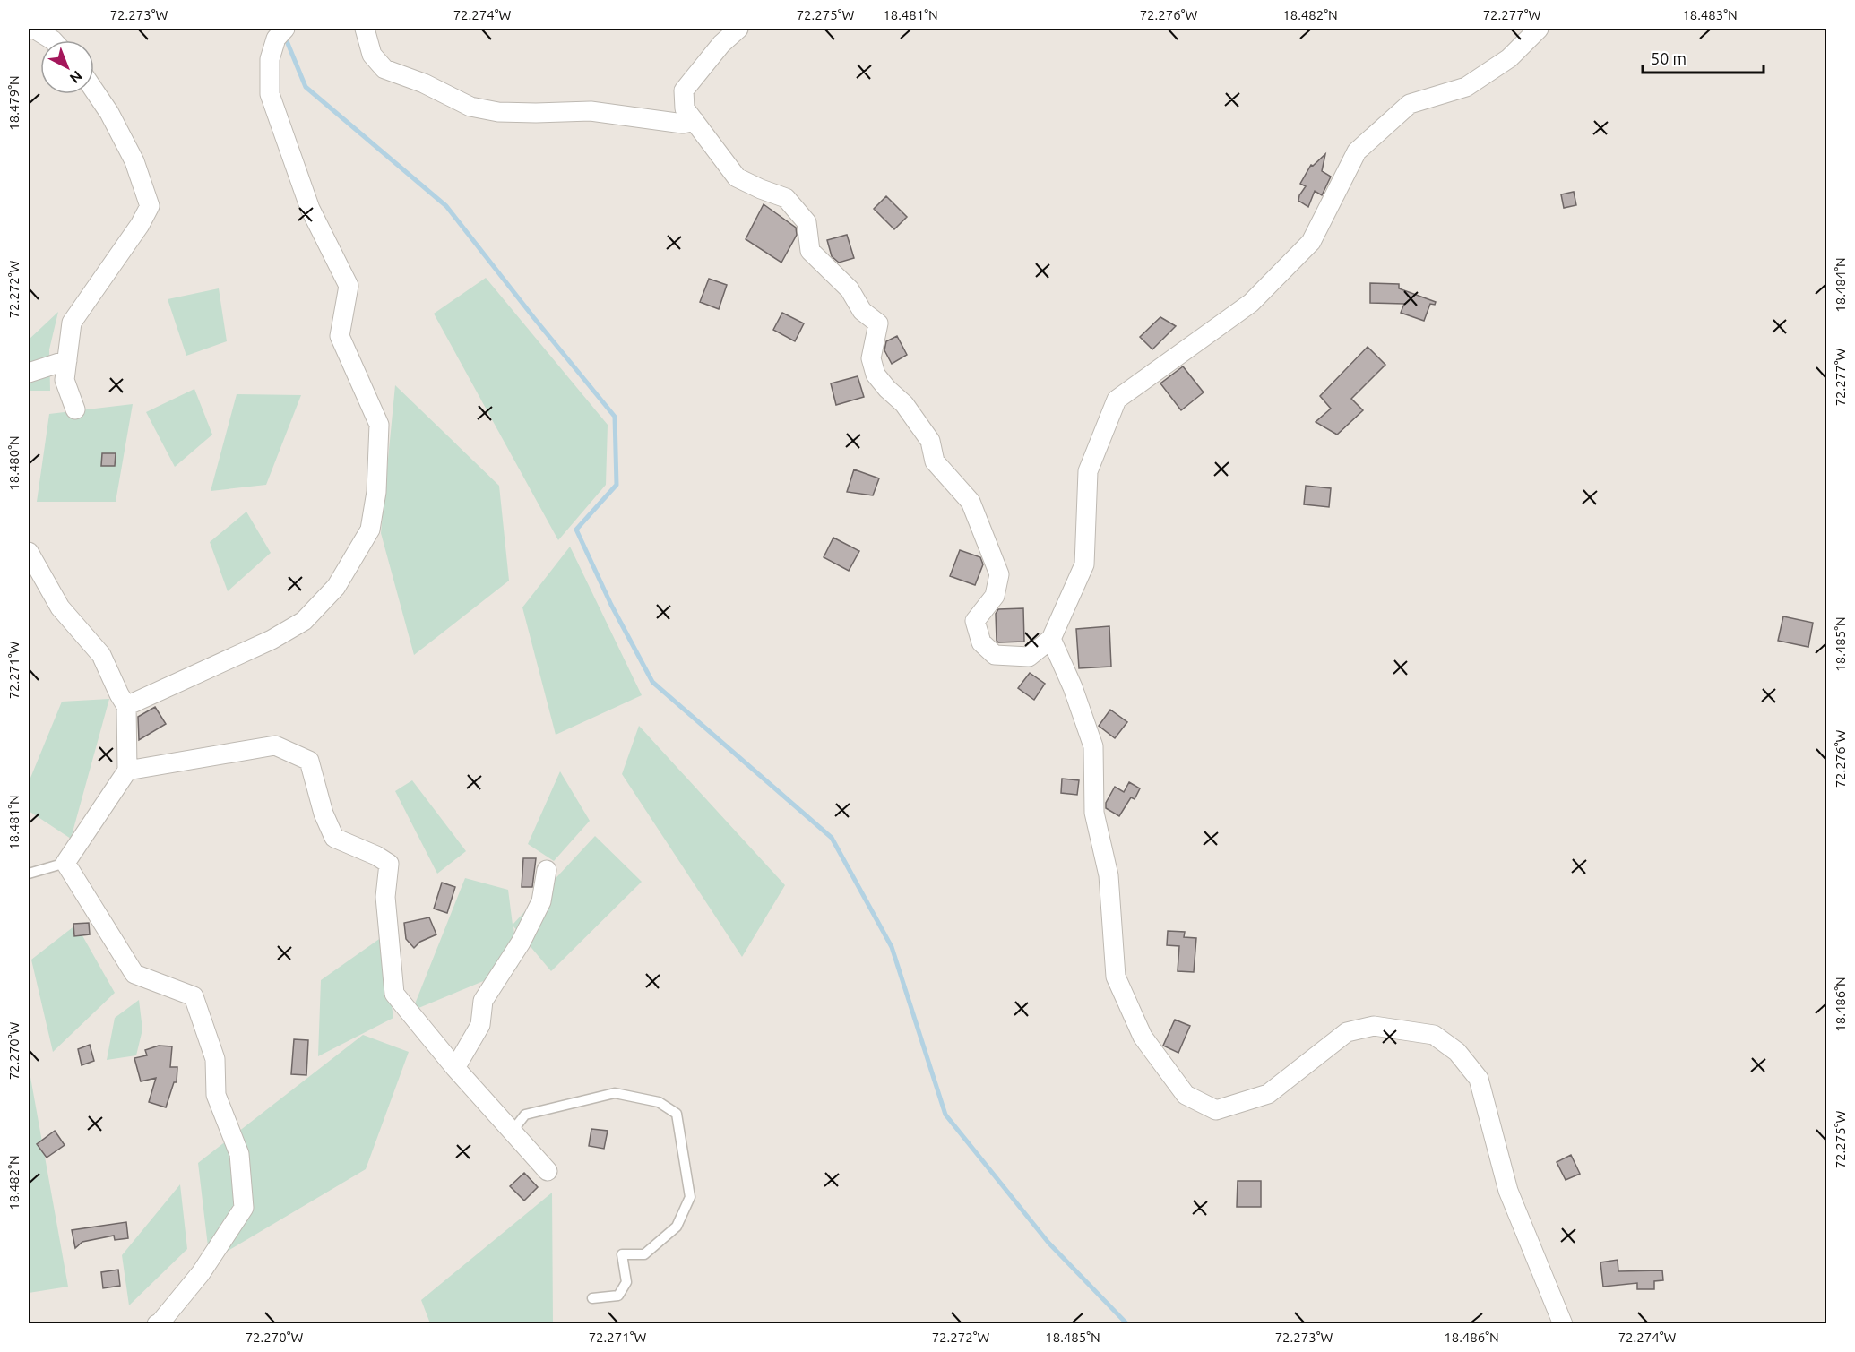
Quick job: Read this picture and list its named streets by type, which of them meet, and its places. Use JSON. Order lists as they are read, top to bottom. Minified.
{"scale_bar":"50 m","north":"bottom right","coordinates":["72.273°W","72.274°W","72.275°W","18.481°N","72.276°W","18.482°N","72.277°W","18.483°N","18.479°N","18.484°N","72.272°W","18.480°N","18.485°N","72.271°W","18.486°N","72.270°W"]}
